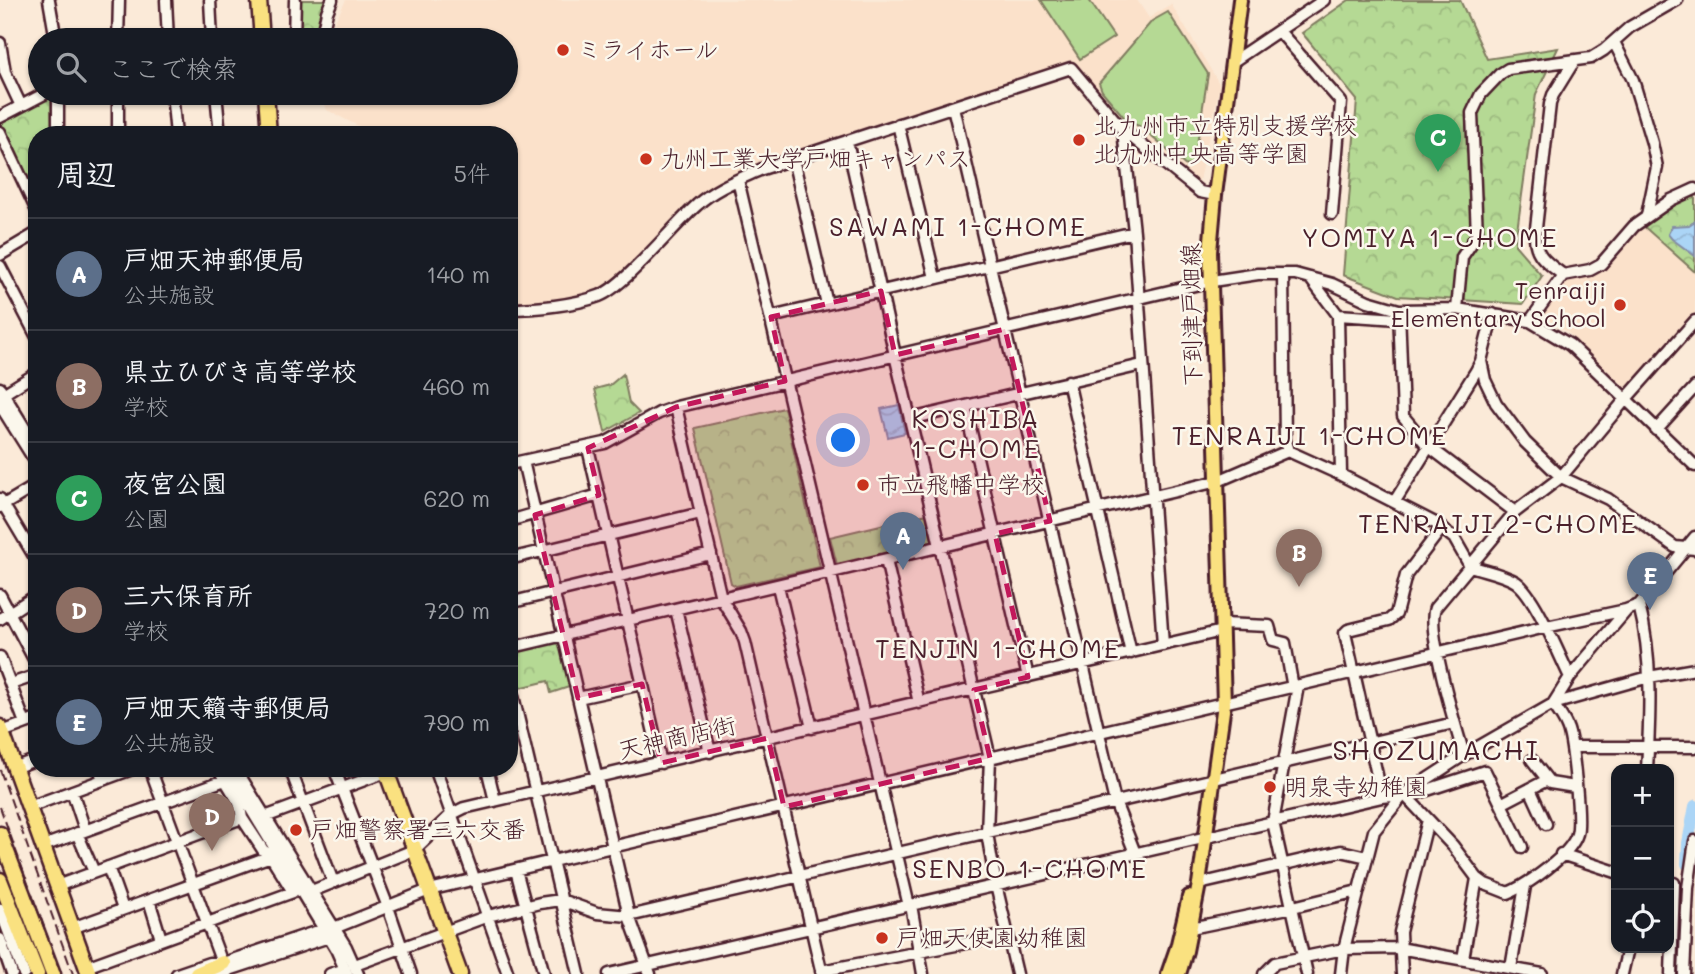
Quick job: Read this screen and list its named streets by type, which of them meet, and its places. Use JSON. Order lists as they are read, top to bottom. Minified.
{"streets":{"main road":["下到津戸畑線"],"street":["天神商店街"]},"crossings":[["下到津戸畑線","天神商店街"]],"districts":["SAWAMI 1-CHOME","YOMIYA 1-CHOME","KOSHIBA 1-CHOME","TENRAIJI 1-CHOME","TENRAIJI 2-CHOME","TENJIN 1-CHOME","SHOZUMACHI","SENBO 1-CHOME"],"places":["ミライホール","北九州市立特別支援学校 北九州中央高等学園","九州工業大学戸畑キャンパス","Tenraiji Elementary School","市立飛幡中学校","明泉寺幼稚園","戸畑警察署三六交番","戸畑天使園幼稚園"],"page":{"search":"ここで検索","pins":["C","A","B","E","D"],"heading":["周辺","5件"],"list":[{"mark":"A","name":"戸畑天神郵便局","note":"公共施設","value":"140 m"},{"mark":"B","name":"県立ひびき高等学校","note":"学校","value":"460 m"},{"mark":"C","name":"夜宮公園","note":"公園","value":"620 m"},{"mark":"D","name":"三六保育所","note":"学校","value":"720 m"},{"mark":"E","name":"戸畑天籟寺郵便局","note":"公共施設","value":"790 m"}],"map_buttons":["+","−"]}}
